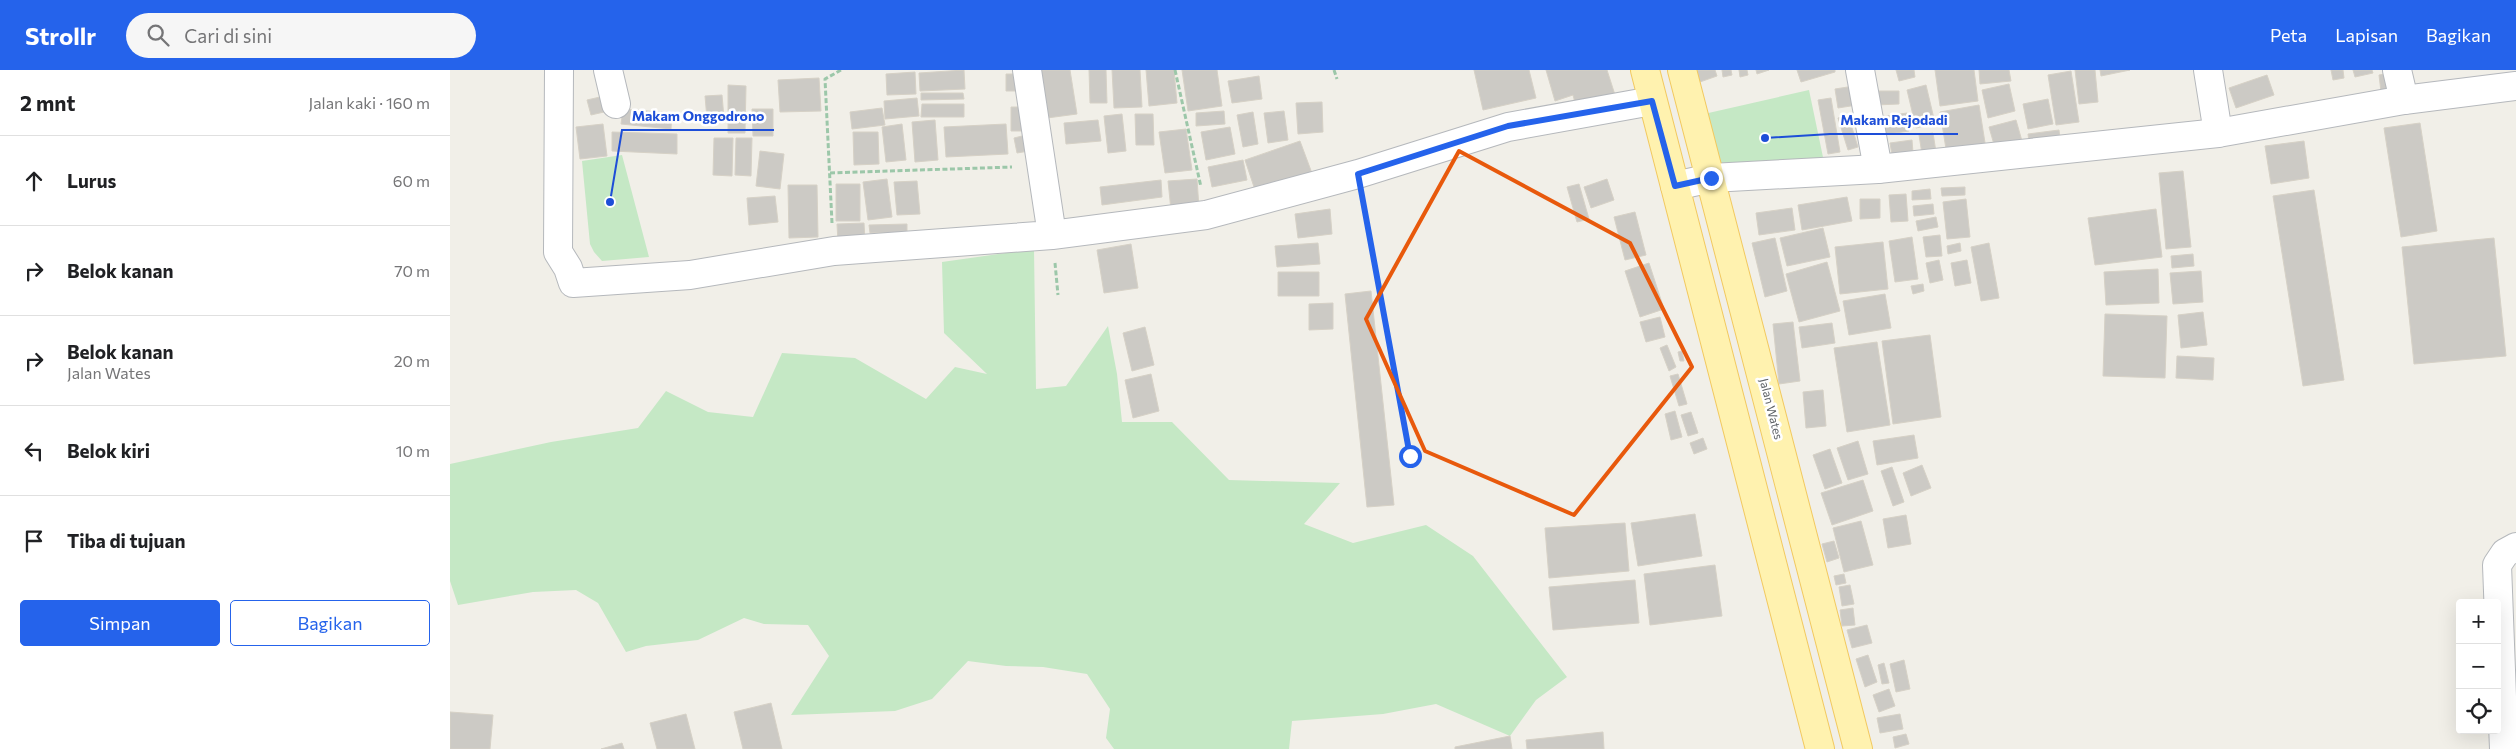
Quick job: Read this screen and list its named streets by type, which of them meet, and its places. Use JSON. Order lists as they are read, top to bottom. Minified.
{"streets":{"main road":["Jalan Wates"]},"places":["Makam Rejodadi","Makam Onggodrono"],"page":{"header":"Strollr","search":"Cari di sini","nav":["Peta","Lapisan","Bagikan"],"heading":["2 mnt","Jalan kaki · 160 m"],"list":[["Lurus","60 m"],["Belok kanan","70 m"],["Belok kanan","Jalan Wates","20 m"],["Belok kiri","10 m"],"Tiba di tujuan"],"buttons":["Simpan","Bagikan"],"map_buttons":["+","−"]}}
